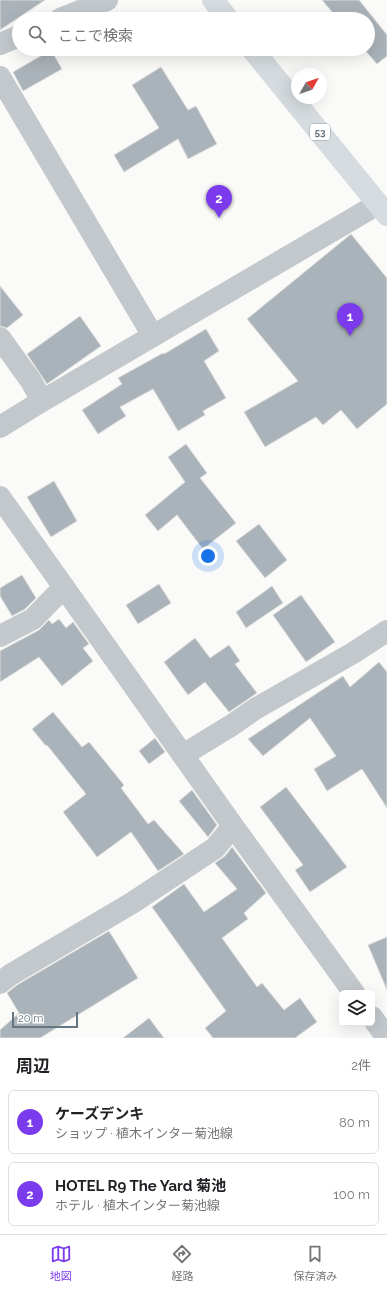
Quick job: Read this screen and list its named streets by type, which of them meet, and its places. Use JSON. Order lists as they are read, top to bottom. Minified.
{"streets":{"main road":["53"]},"scale_bar":"20 m","north":"top right","page":{"search":"ここで検索","pins":["2","1"],"scale":"20 m","heading":["周辺","2件"],"list":[{"mark":"1","name":"ケーズデンキ","note":"ショップ · 植木インター菊池線","value":"80 m"},{"mark":"2","name":"HOTEL R9 The Yard 菊池","note":"ホテル · 植木インター菊池線","value":"100 m"}],"nav":["地図","経路","保存済み"]}}
